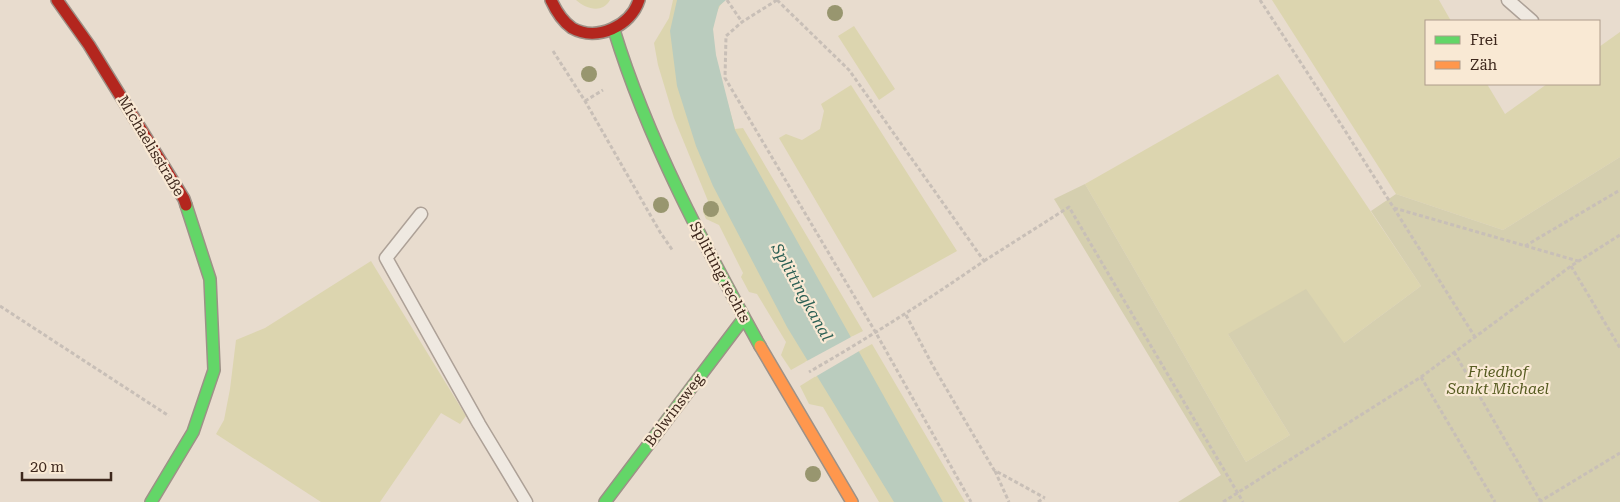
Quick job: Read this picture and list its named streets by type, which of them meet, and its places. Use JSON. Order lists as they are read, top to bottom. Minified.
{"streets":{"street":["Michaelisstraße","Splitting rechts","Bolwinsweg"]},"crossings":[["Splitting rechts","Bolwinsweg"]],"water":["Splittingkanal"],"parks":["Friedhof Sankt Michael"],"legend":["Frei","Zäh"],"scale_bar":"20 m"}
